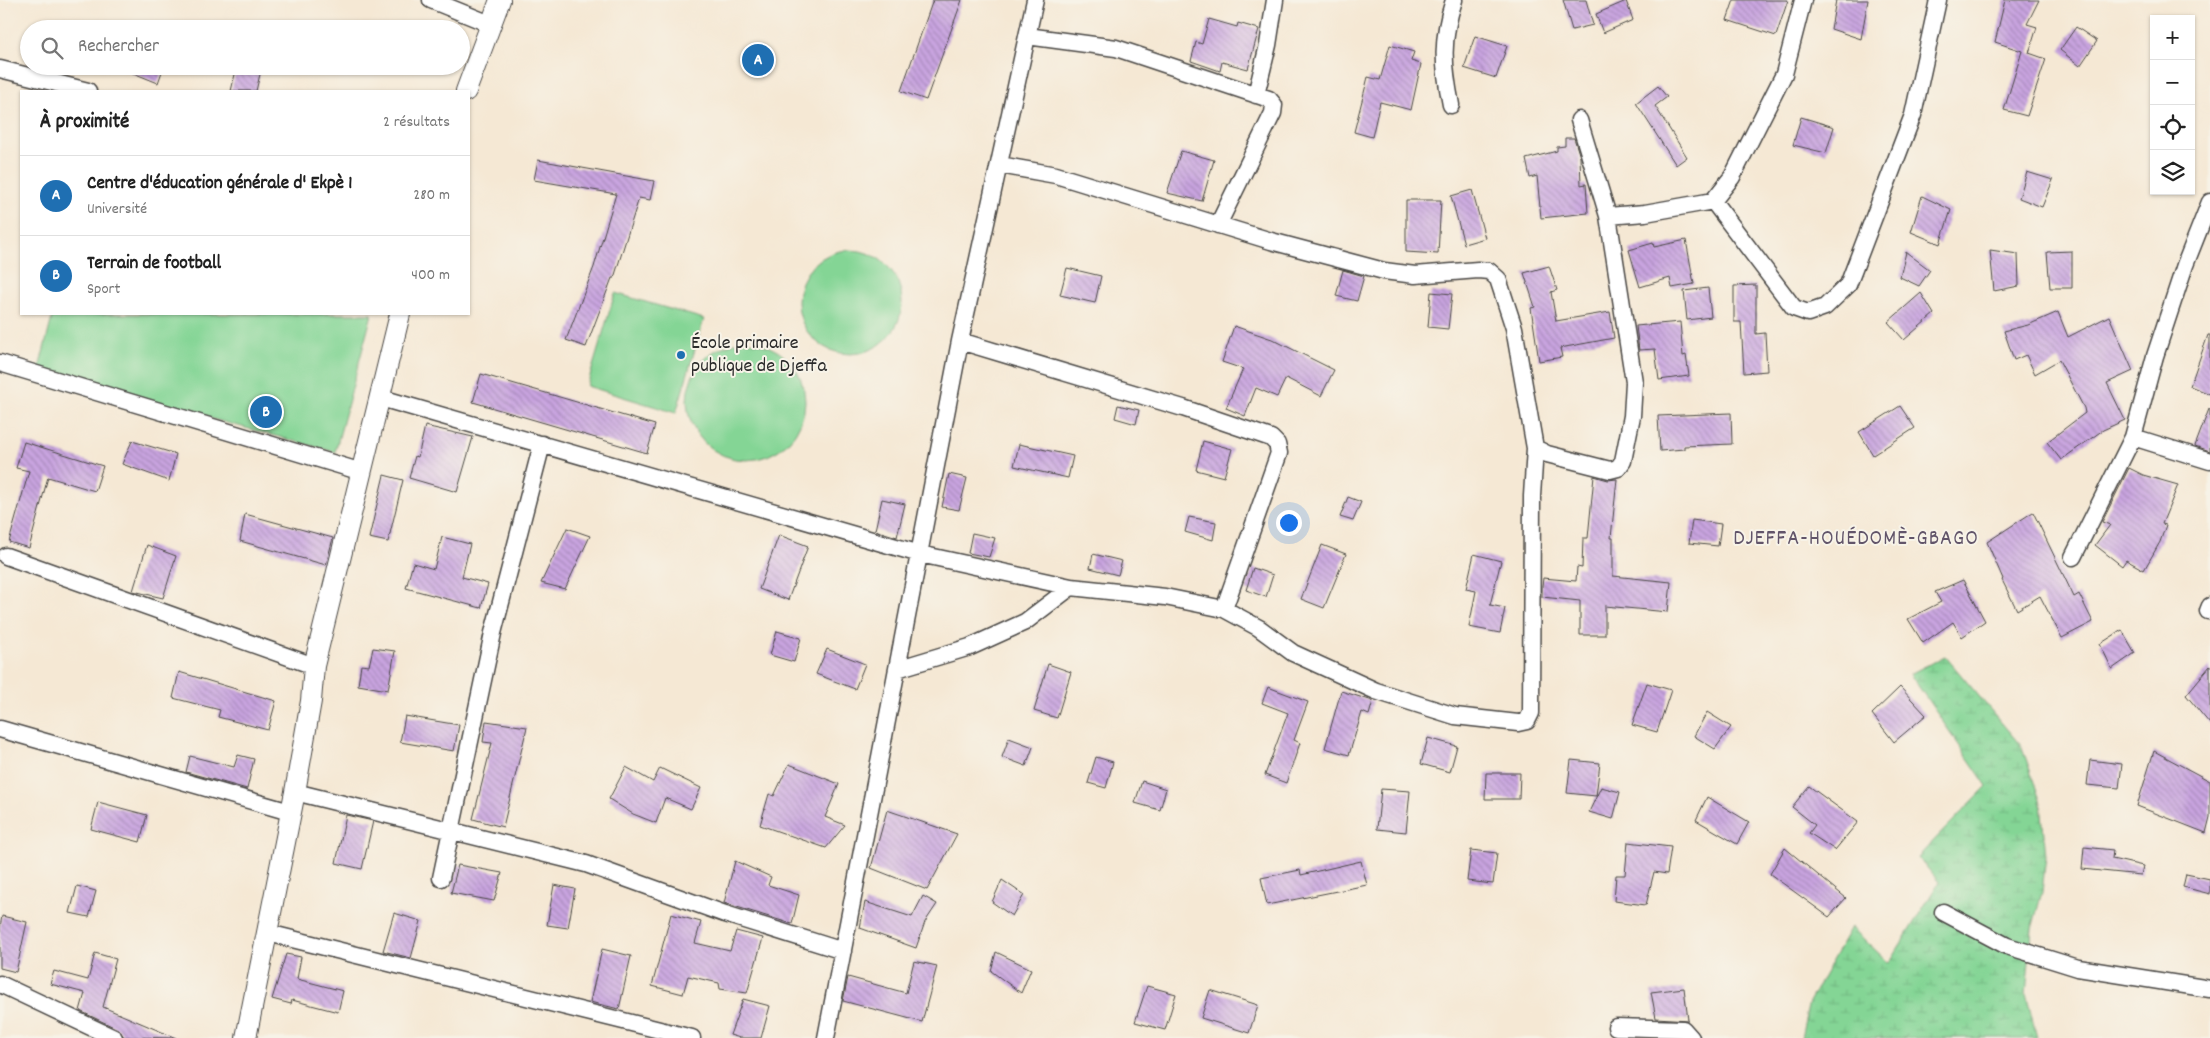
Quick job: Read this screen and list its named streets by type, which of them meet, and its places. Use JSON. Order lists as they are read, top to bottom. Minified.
{"districts":["DJEFFA-HOUÉDOMÈ-GBAGO"],"places":["École primaire publique de Djeffa"],"page":{"map_buttons":["+","−"],"search":"Rechercher","pins":["A","B"],"heading":["À proximité","2 résultats"],"list":[{"mark":"A","name":"Centre d'éducation générale d' Ekpè 1","note":"Université","value":"280 m"},{"mark":"B","name":"Terrain de football","note":"Sport","value":"400 m"}]}}
